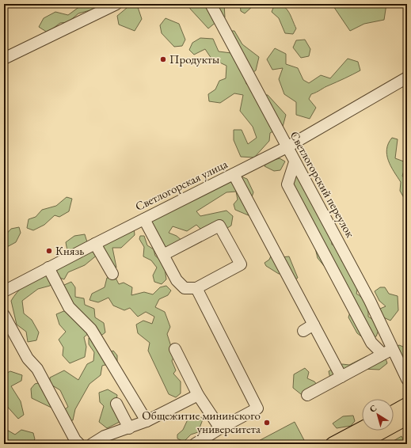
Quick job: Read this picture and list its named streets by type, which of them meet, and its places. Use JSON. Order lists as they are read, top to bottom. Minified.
{"streets":{"street":["Светлогорский переулок","Светлогорская улица"]},"crossings":[["Светлогорский переулок","Светлогорская улица"]],"places":["Продукты","Князь","Общежитие мининского университета"],"north":"top left"}
